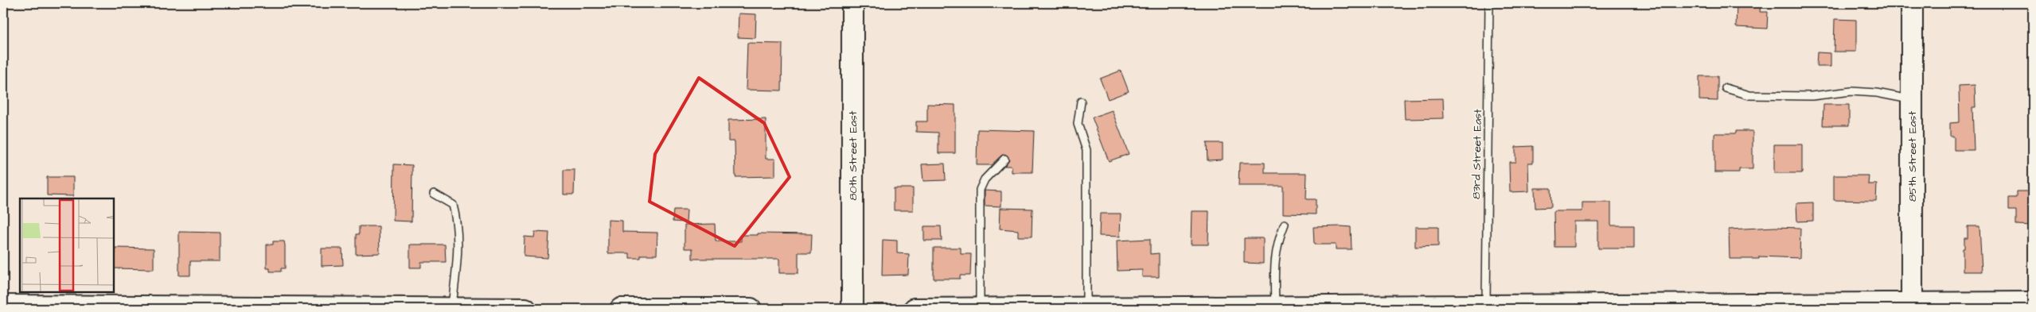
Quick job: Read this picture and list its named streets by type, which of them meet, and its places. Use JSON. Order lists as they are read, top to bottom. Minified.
{"streets":{"street":["80th Street East","85th Street East"],"lane":["83rd Street East"]}}
